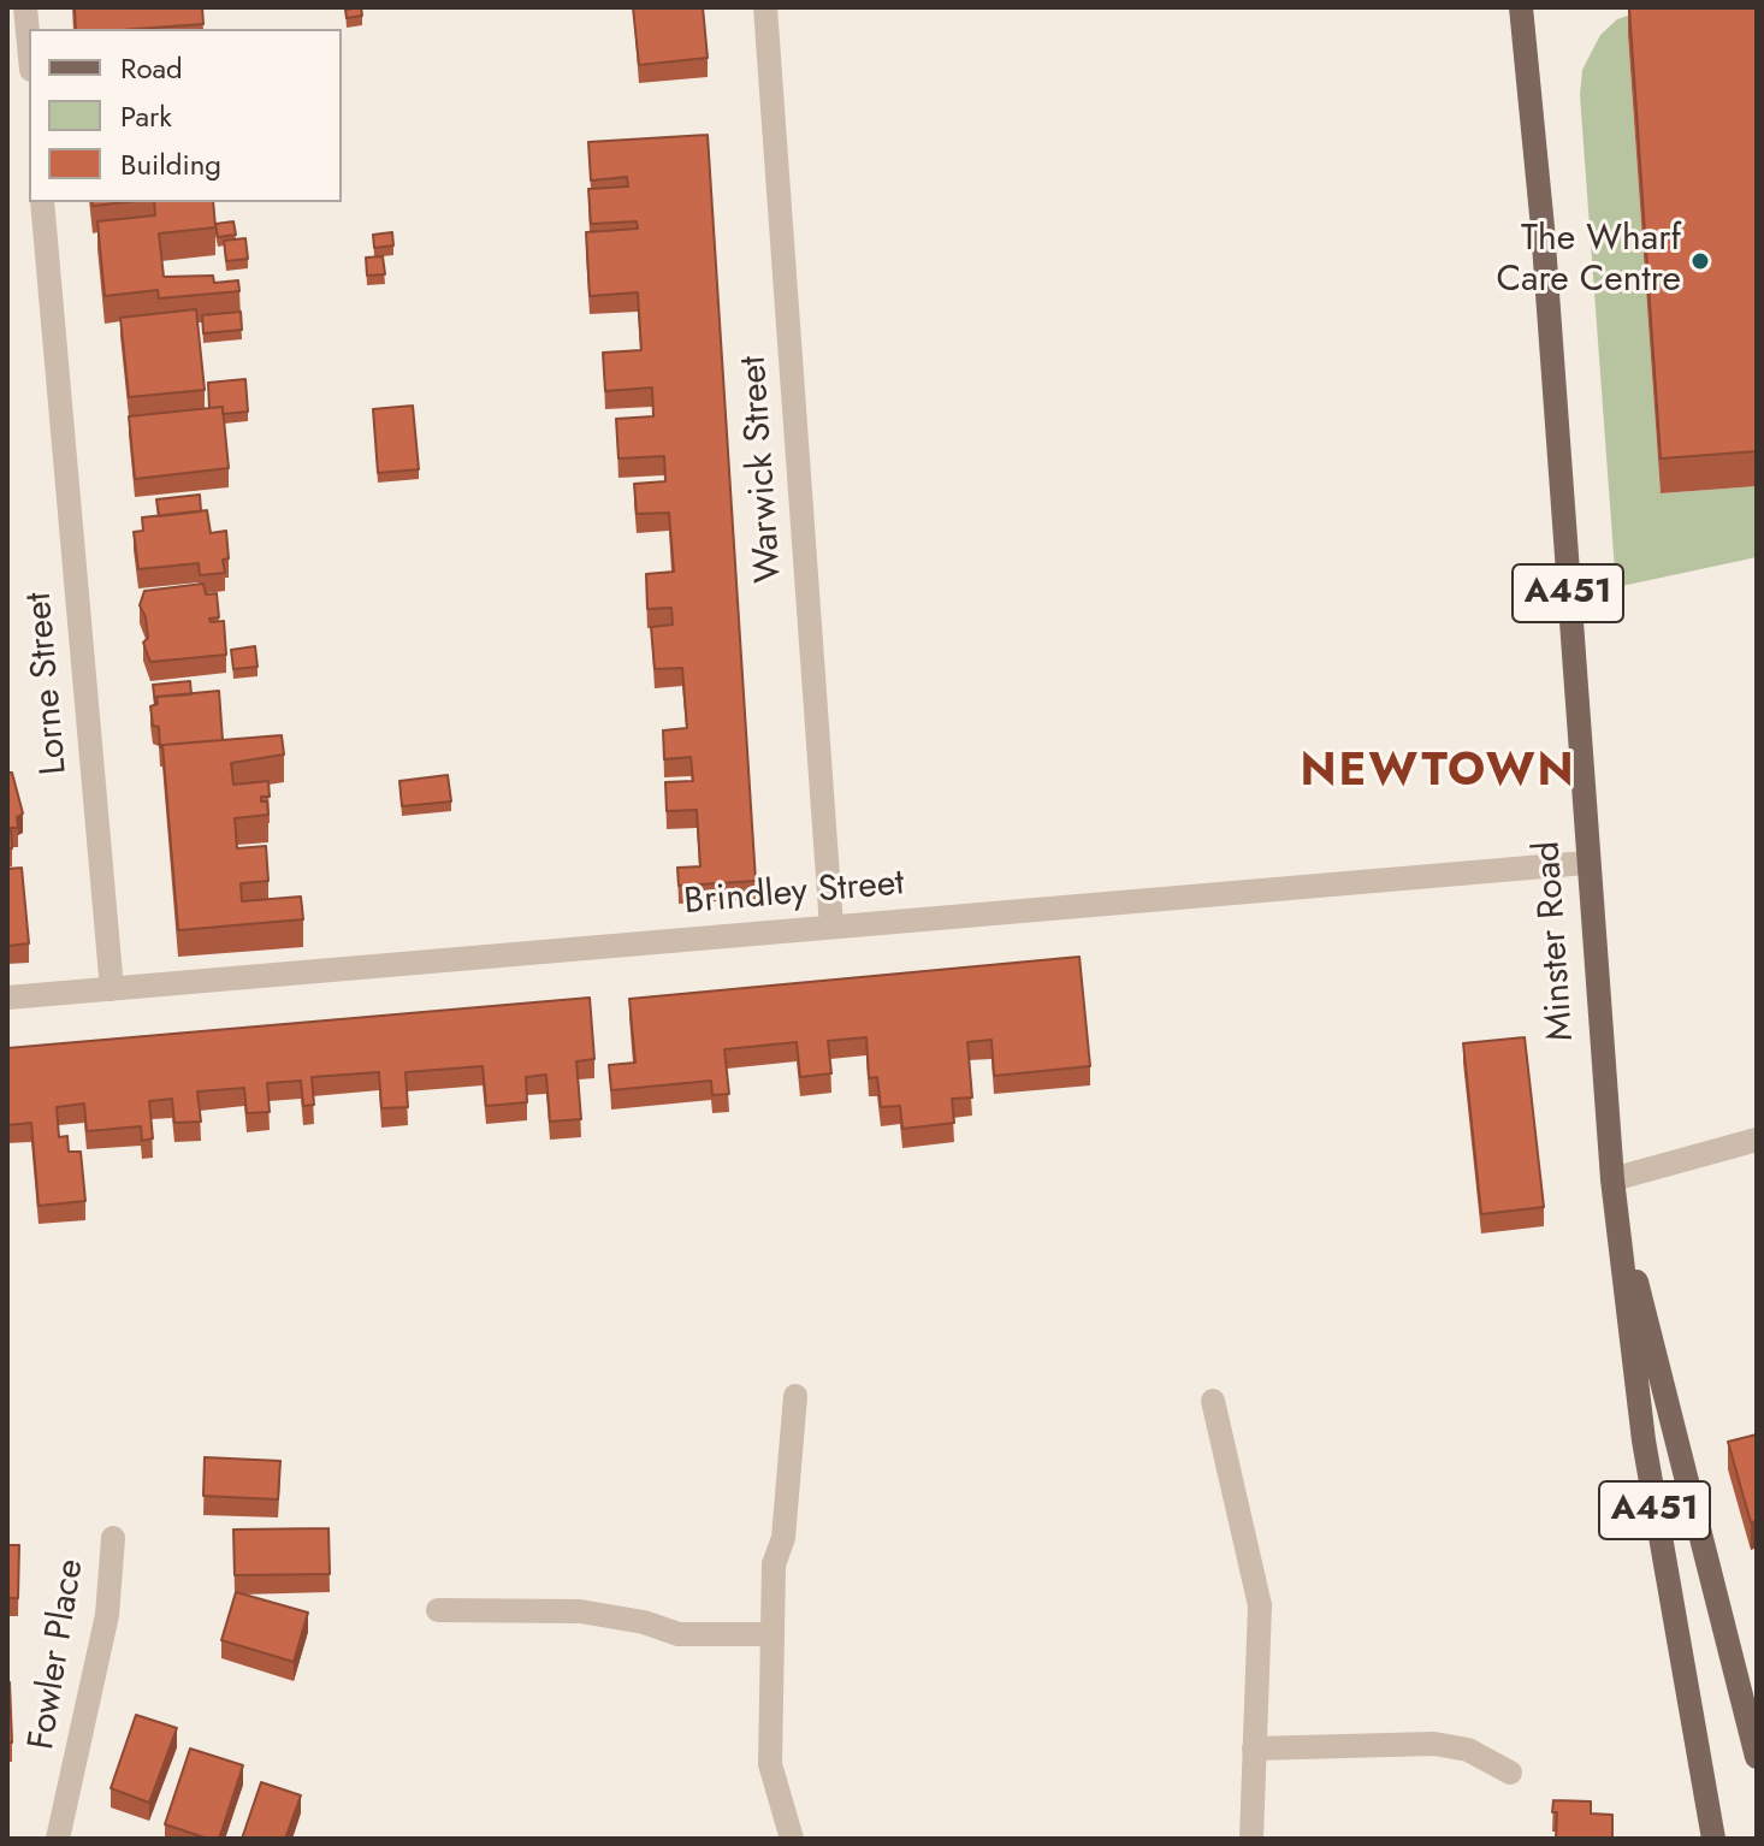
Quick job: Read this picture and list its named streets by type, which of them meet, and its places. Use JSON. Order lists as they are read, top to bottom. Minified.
{"streets":{"main road":["A451","Minster Road"],"street":["Warwick Street","Lorne Street","Brindley Street","Fowler Place"]},"crossings":[["Warwick Street","Brindley Street"],["Lorne Street","Brindley Street"],["Brindley Street","Minster Road"]],"districts":["NEWTOWN"],"places":["The Wharf Care Centre"],"legend":["Road","Park","Building"]}
